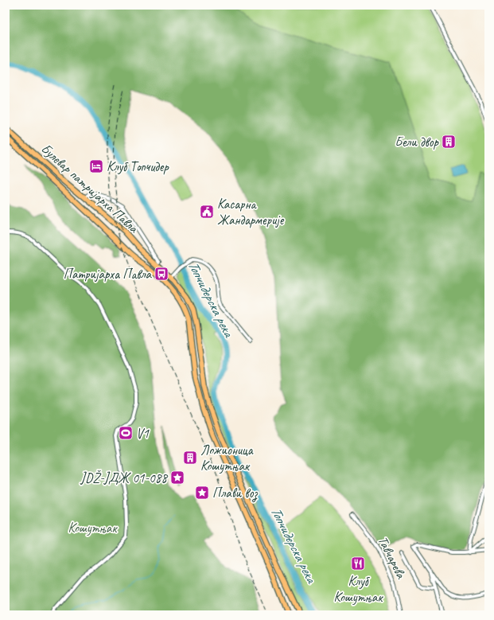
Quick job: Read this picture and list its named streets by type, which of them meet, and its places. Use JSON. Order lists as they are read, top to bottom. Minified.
{"streets":{"main road":["Булевар патријарха Павла"],"street":["Тавчарева"]},"water":["Топчидерска река"],"parks":["Кошутњак"],"places":{"building":["Бели двор","Ложионица Кошутњак"],"hotel":["Клуб Топчидер"],"public building":["Касарна Жандармерије"],"bus stop":["Патријарха Павла"],"sports":["V1"],"place":["JDŽ-JДЖ 01-088","Плави воз"],"restaurant":["Клуб Кошутњак"]}}
